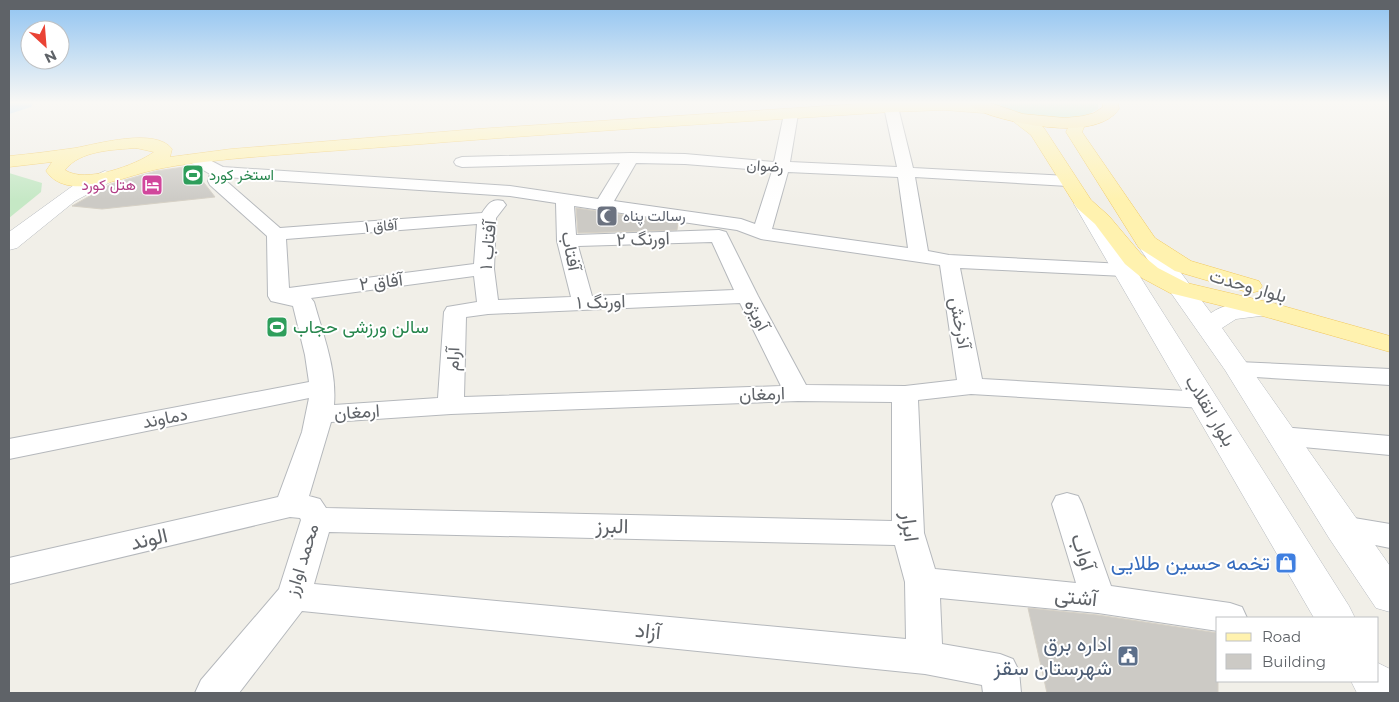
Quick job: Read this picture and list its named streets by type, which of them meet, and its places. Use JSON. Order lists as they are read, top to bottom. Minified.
{"streets":{"main road":["بلوار وحدت","بلوار انقلاب"],"street":["رضوان","آفاق ۱","اورنگ ۲","آفتاب ۱","آفتاب","آفاق ۲","اورنگ ۱","آویژه","آذرخش","آرام","ارمغان","دماوند","البرز","ابرار","الوند","آواب","محمد اوارز","آشتی","آزاد"]},"crossings":[["رضوان","بلوار انقلاب"],["آفاق ۱","آفتاب ۱"],["اورنگ ۲","آفتاب"],["اورنگ ۲","آویژه"],["آفتاب ۱","آفاق ۲"],["آفتاب ۱","اورنگ ۱"],["آفتاب","اورنگ ۱"],["آفاق ۲","محمد اوارز"],["بلوار وحدت","بلوار انقلاب"],["اورنگ ۱","آویژه"],["اورنگ ۱","آرام"],["آویژه","ارمغان"],["آذرخش","ارمغان"],["آرام","ارمغان"],["ارمغان","بلوار انقلاب"],["ارمغان","ابرار"],["ارمغان","محمد اوارز"],["دماوند","محمد اوارز"],["البرز","ابرار"],["البرز","محمد اوارز"],["ابرار","آشتی"],["ابرار","آزاد"],["الوند","محمد اوارز"],["آواب","آشتی"],["محمد اوارز","آزاد"]],"places":{"sports":["استخر کورد","سالن ورزشی حجاب"],"hotel":["هتل کورد"],"mosque":["رسالت پناه"],"shop":["تخمه حسین طلایی"],"public building":["اداره برق شهرستان سقز"]},"legend":["Road","Building"],"north":"bottom right"}
